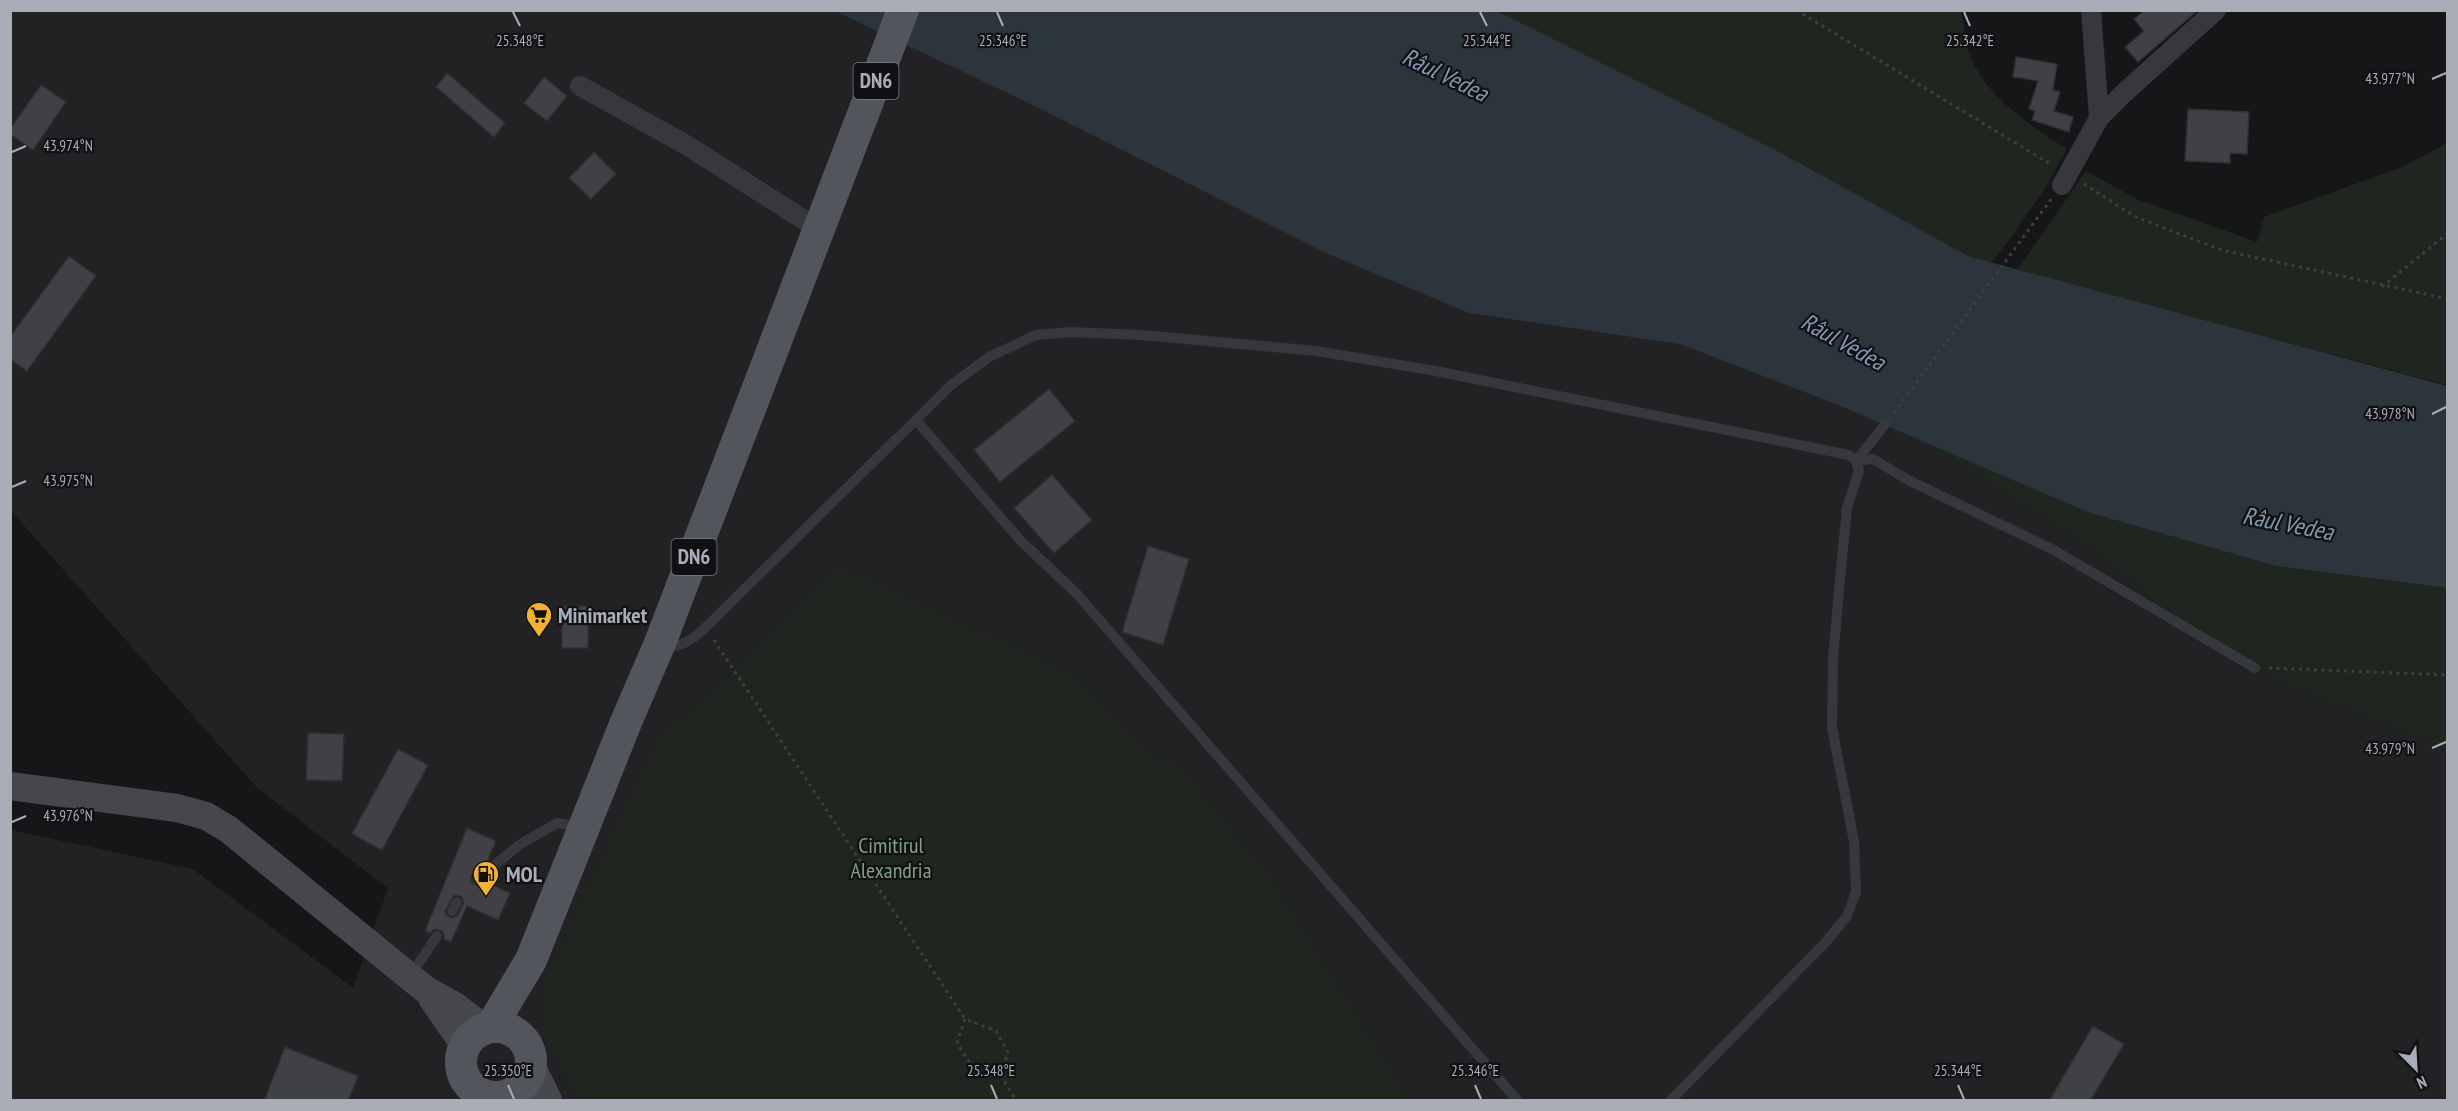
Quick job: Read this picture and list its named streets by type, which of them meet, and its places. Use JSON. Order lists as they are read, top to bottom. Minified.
{"streets":{"main road":["DN6"]},"water":["Râul Vedea"],"parks":["Cimitirul Alexandria"],"places":{"supermarket":["Minimarket"],"fuel station":["MOL"]},"north":"bottom right","coordinates":["25.348°E","25.346°E","25.344°E","25.342°E","43.977°N","43.974°N","43.978°N","43.975°N","43.979°N","43.976°N","25.350°E"]}
